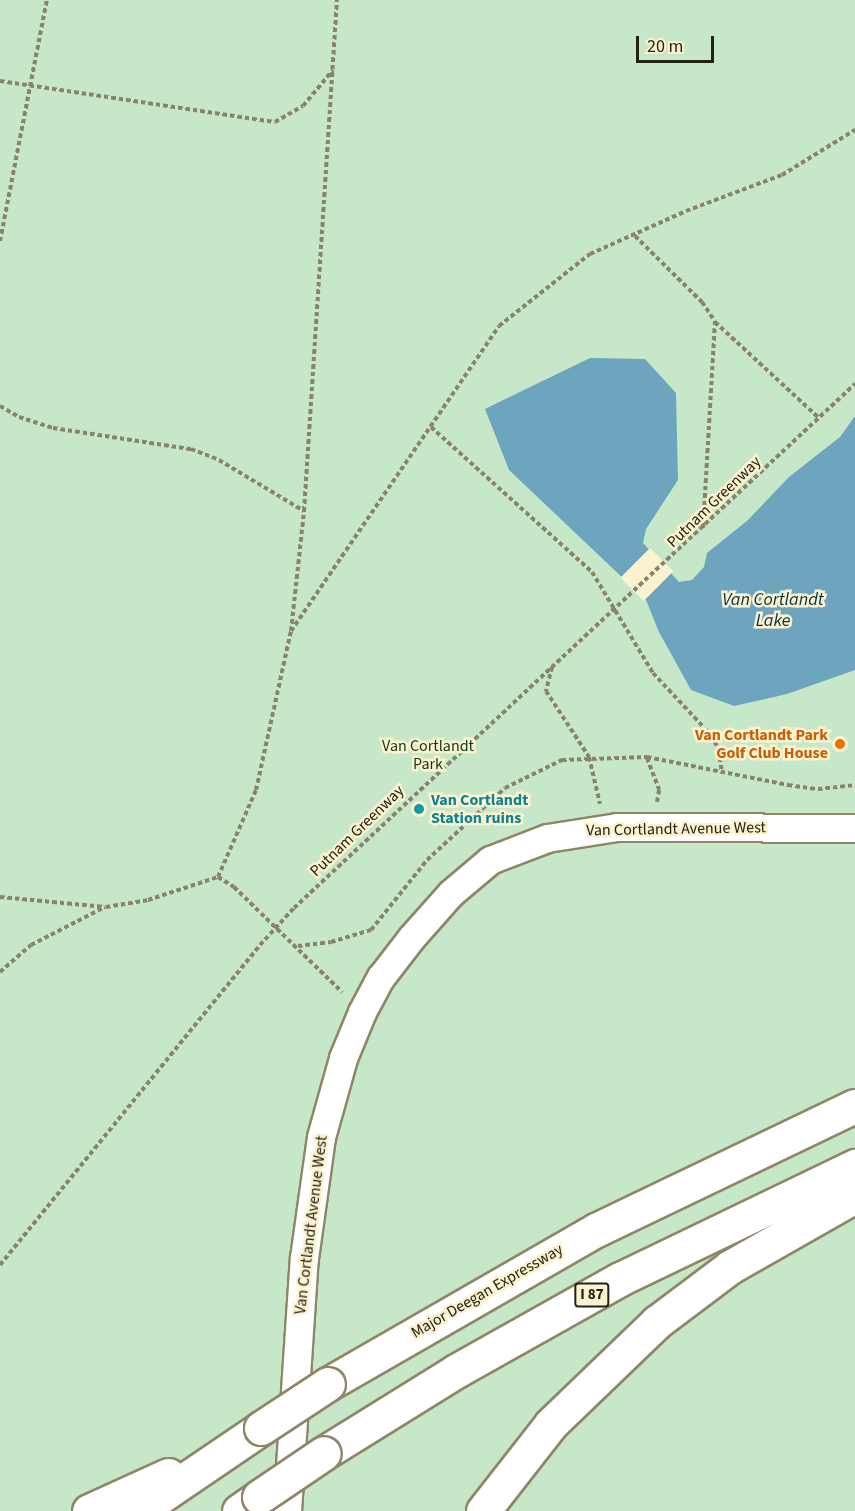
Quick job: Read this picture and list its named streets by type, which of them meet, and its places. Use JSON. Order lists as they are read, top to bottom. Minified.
{"streets":{"highway":["Major Deegan Expressway","I 87"],"street":["Van Cortlandt Avenue West"],"path":["Putnam Greenway"]},"crossings":[["Van Cortlandt Avenue West","I 87"]],"water":["Van Cortlandt Lake"],"parks":["Van Cortlandt Park"],"places":["Van Cortlandt Park Golf Club House","Van Cortlandt Station ruins"],"scale_bar":"20 m"}
